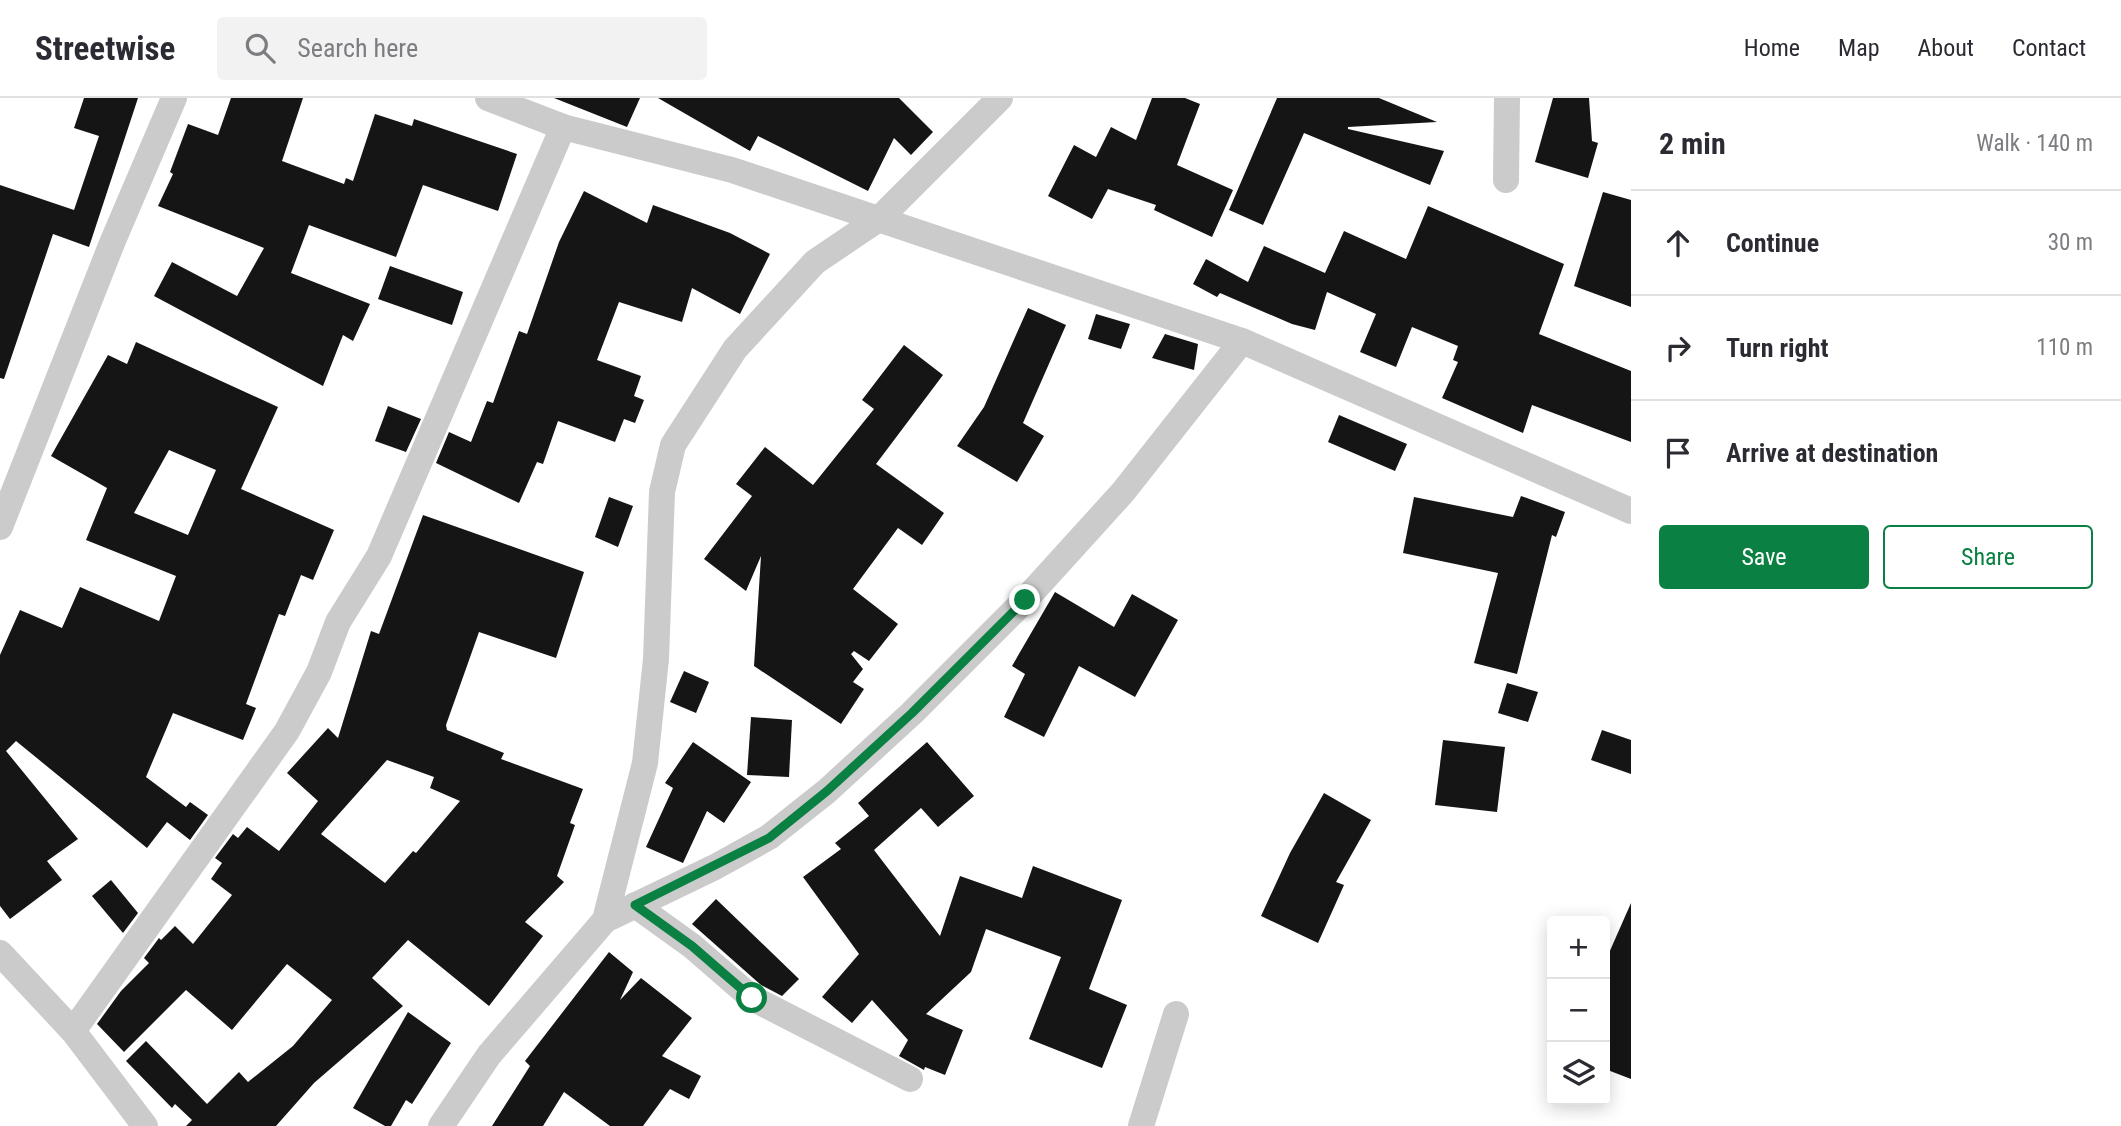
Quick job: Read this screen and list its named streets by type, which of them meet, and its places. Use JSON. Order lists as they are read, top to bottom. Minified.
{"page":{"header":"Streetwise","search":"Search here","nav":["Home","Map","About","Contact"],"heading":["2 min","Walk · 140 m"],"list":[["Continue","30 m"],["Turn right","110 m"],"Arrive at destination"],"buttons":["Save","Share"],"map_buttons":["+","−"]}}
